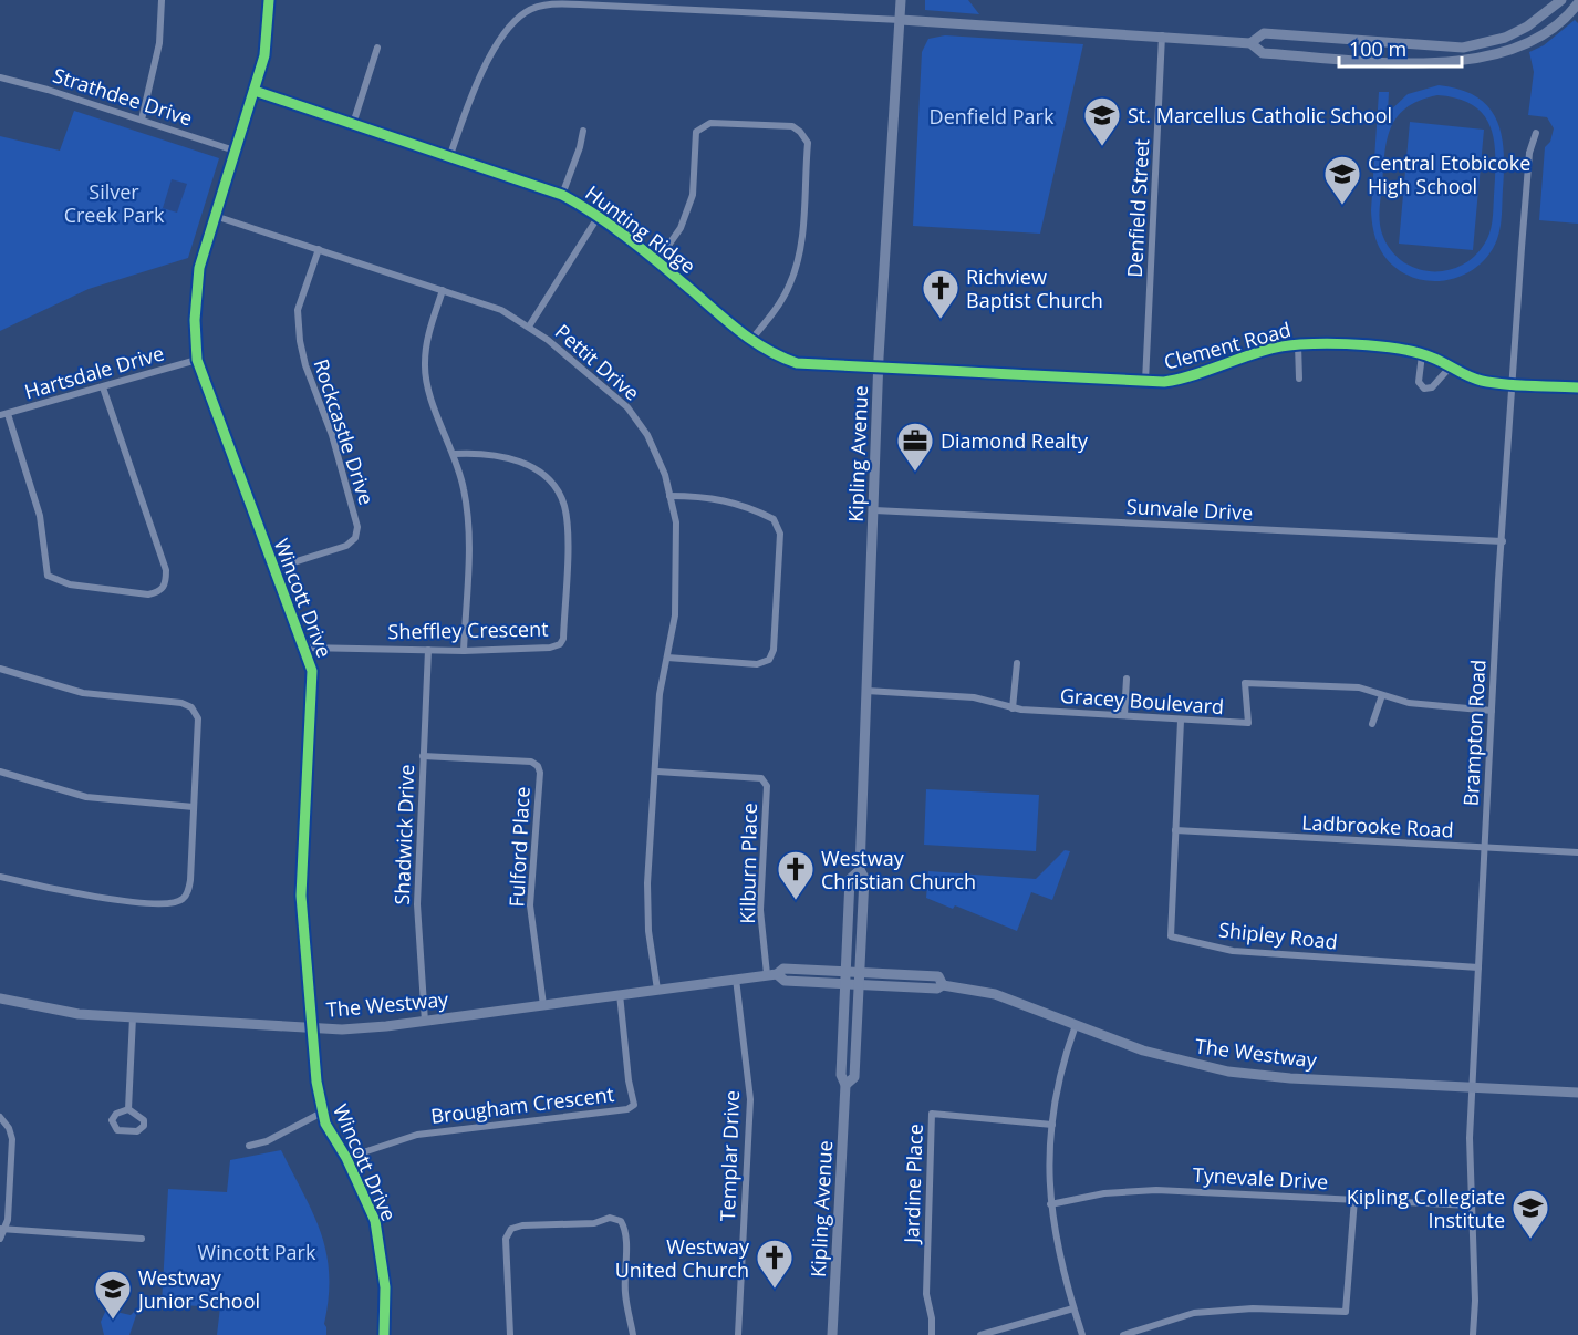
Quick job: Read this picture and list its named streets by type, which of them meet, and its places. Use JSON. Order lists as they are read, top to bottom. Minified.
{"streets":{"main road":["Kipling Avenue","The Westway"],"street":["Strathdee Drive","Denfield Street","Hunting Ridge","Clement Road","Pettit Drive","Hartsdale Drive","Rockcastle Drive","Sunvale Drive","Wincott Drive","Sheffley Crescent","Gracey Boulevard","Brampton Road","Ladbrooke Road","Shadwick Drive","Fulford Place","Kilburn Place","Shipley Road","Brougham Crescent","Templar Drive","Tynevale Drive","Jardine Place"]},"crossings":[["Strathdee Drive","Wincott Drive"],["Denfield Street","Clement Road"],["Hunting Ridge","Clement Road"],["Hunting Ridge","Kipling Avenue"],["Hunting Ridge","Wincott Drive"],["Clement Road","Kipling Avenue"],["Clement Road","Brampton Road"],["Pettit Drive","Rockcastle Drive"],["Pettit Drive","Wincott Drive"],["Pettit Drive","Kilburn Place"],["Pettit Drive","The Westway"],["Hartsdale Drive","Wincott Drive"],["Rockcastle Drive","Wincott Drive"],["Kipling Avenue","Sunvale Drive"],["Kipling Avenue","Gracey Boulevard"],["Kipling Avenue","The Westway"],["Sunvale Drive","Brampton Road"],["Wincott Drive","Sheffley Crescent"],["Wincott Drive","The Westway"],["Wincott Drive","Brougham Crescent"],["Sheffley Crescent","Shadwick Drive"],["Gracey Boulevard","Brampton Road"],["Gracey Boulevard","Shipley Road"],["Brampton Road","Ladbrooke Road"],["Brampton Road","Shipley Road"],["Brampton Road","The Westway"],["Brampton Road","Tynevale Drive"],["Ladbrooke Road","Shipley Road"],["Shadwick Drive","Fulford Place"],["Shadwick Drive","The Westway"],["Fulford Place","The Westway"],["Kilburn Place","The Westway"],["The Westway","Brougham Crescent"],["The Westway","Templar Drive"]],"parks":["Denfield Park","Silver Creek Park","Wincott Park"],"places":{"school or university":["St. Marcellus Catholic School","Central Etobicoke High School","Kipling Collegiate Institute","Westway Junior School"],"church":["Richview Baptist Church","Westway Christian Church","Westway United Church"],"office":["Diamond Realty"]},"scale_bar":"100 m"}
